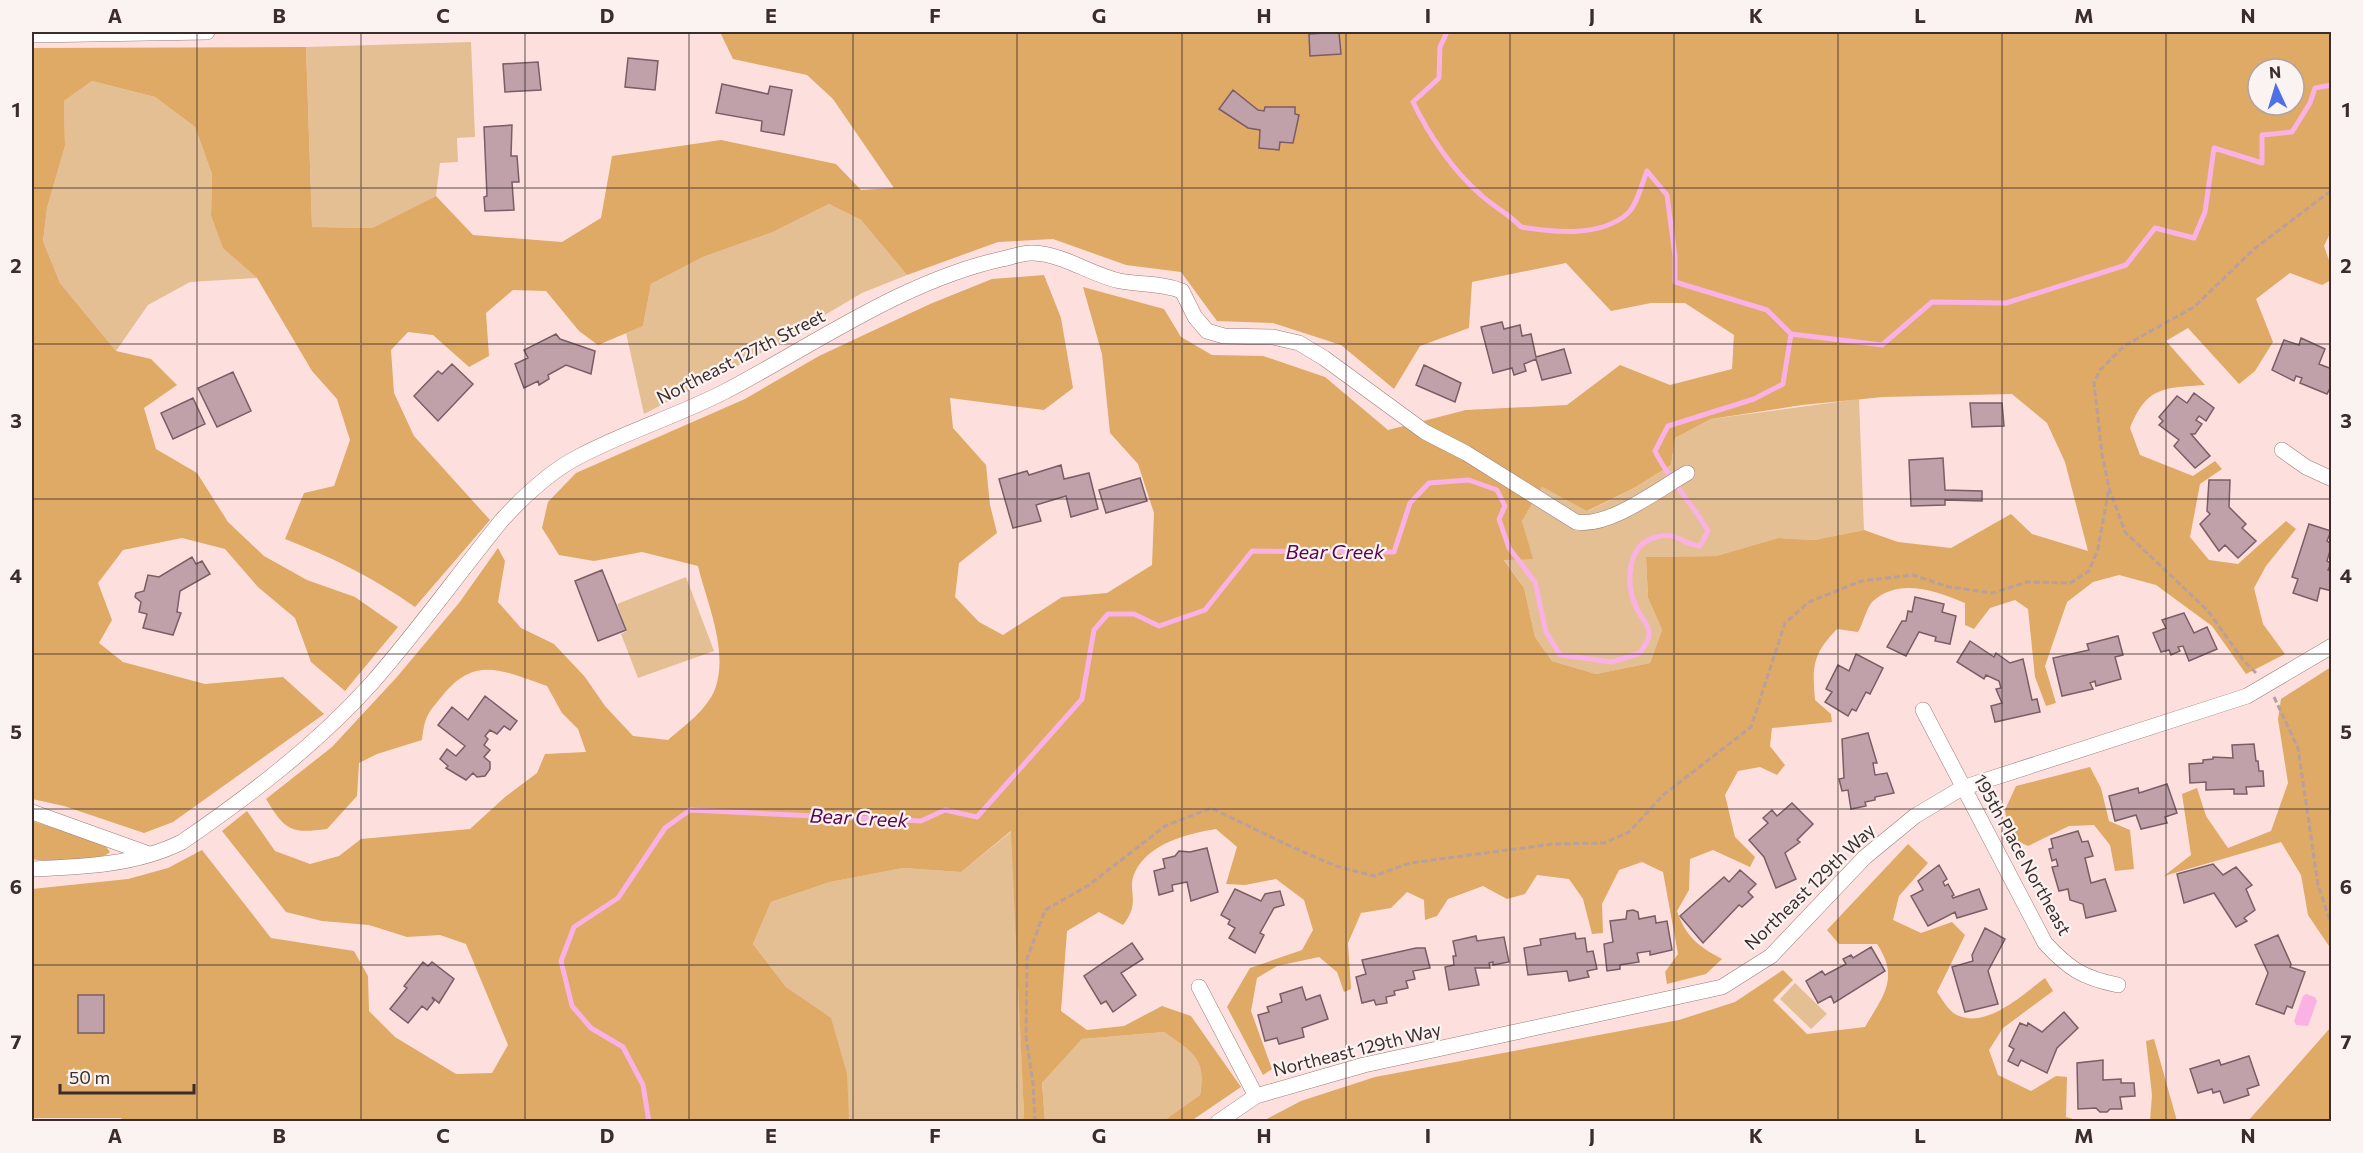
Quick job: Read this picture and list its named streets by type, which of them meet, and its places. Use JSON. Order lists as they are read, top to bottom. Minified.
{"streets":{"street":["Northeast 127th Street","195th Place Northeast","Northeast 129th Way"]},"crossings":[["195th Place Northeast","Northeast 129th Way"]],"water":["Bear Creek"],"scale_bar":"50 m","north":"top","grid":{"columns":["A","B","C","D","E","F","G","H","I","J","K","L","M","N"],"rows":["1","2","3","4","5","6","7"]}}
